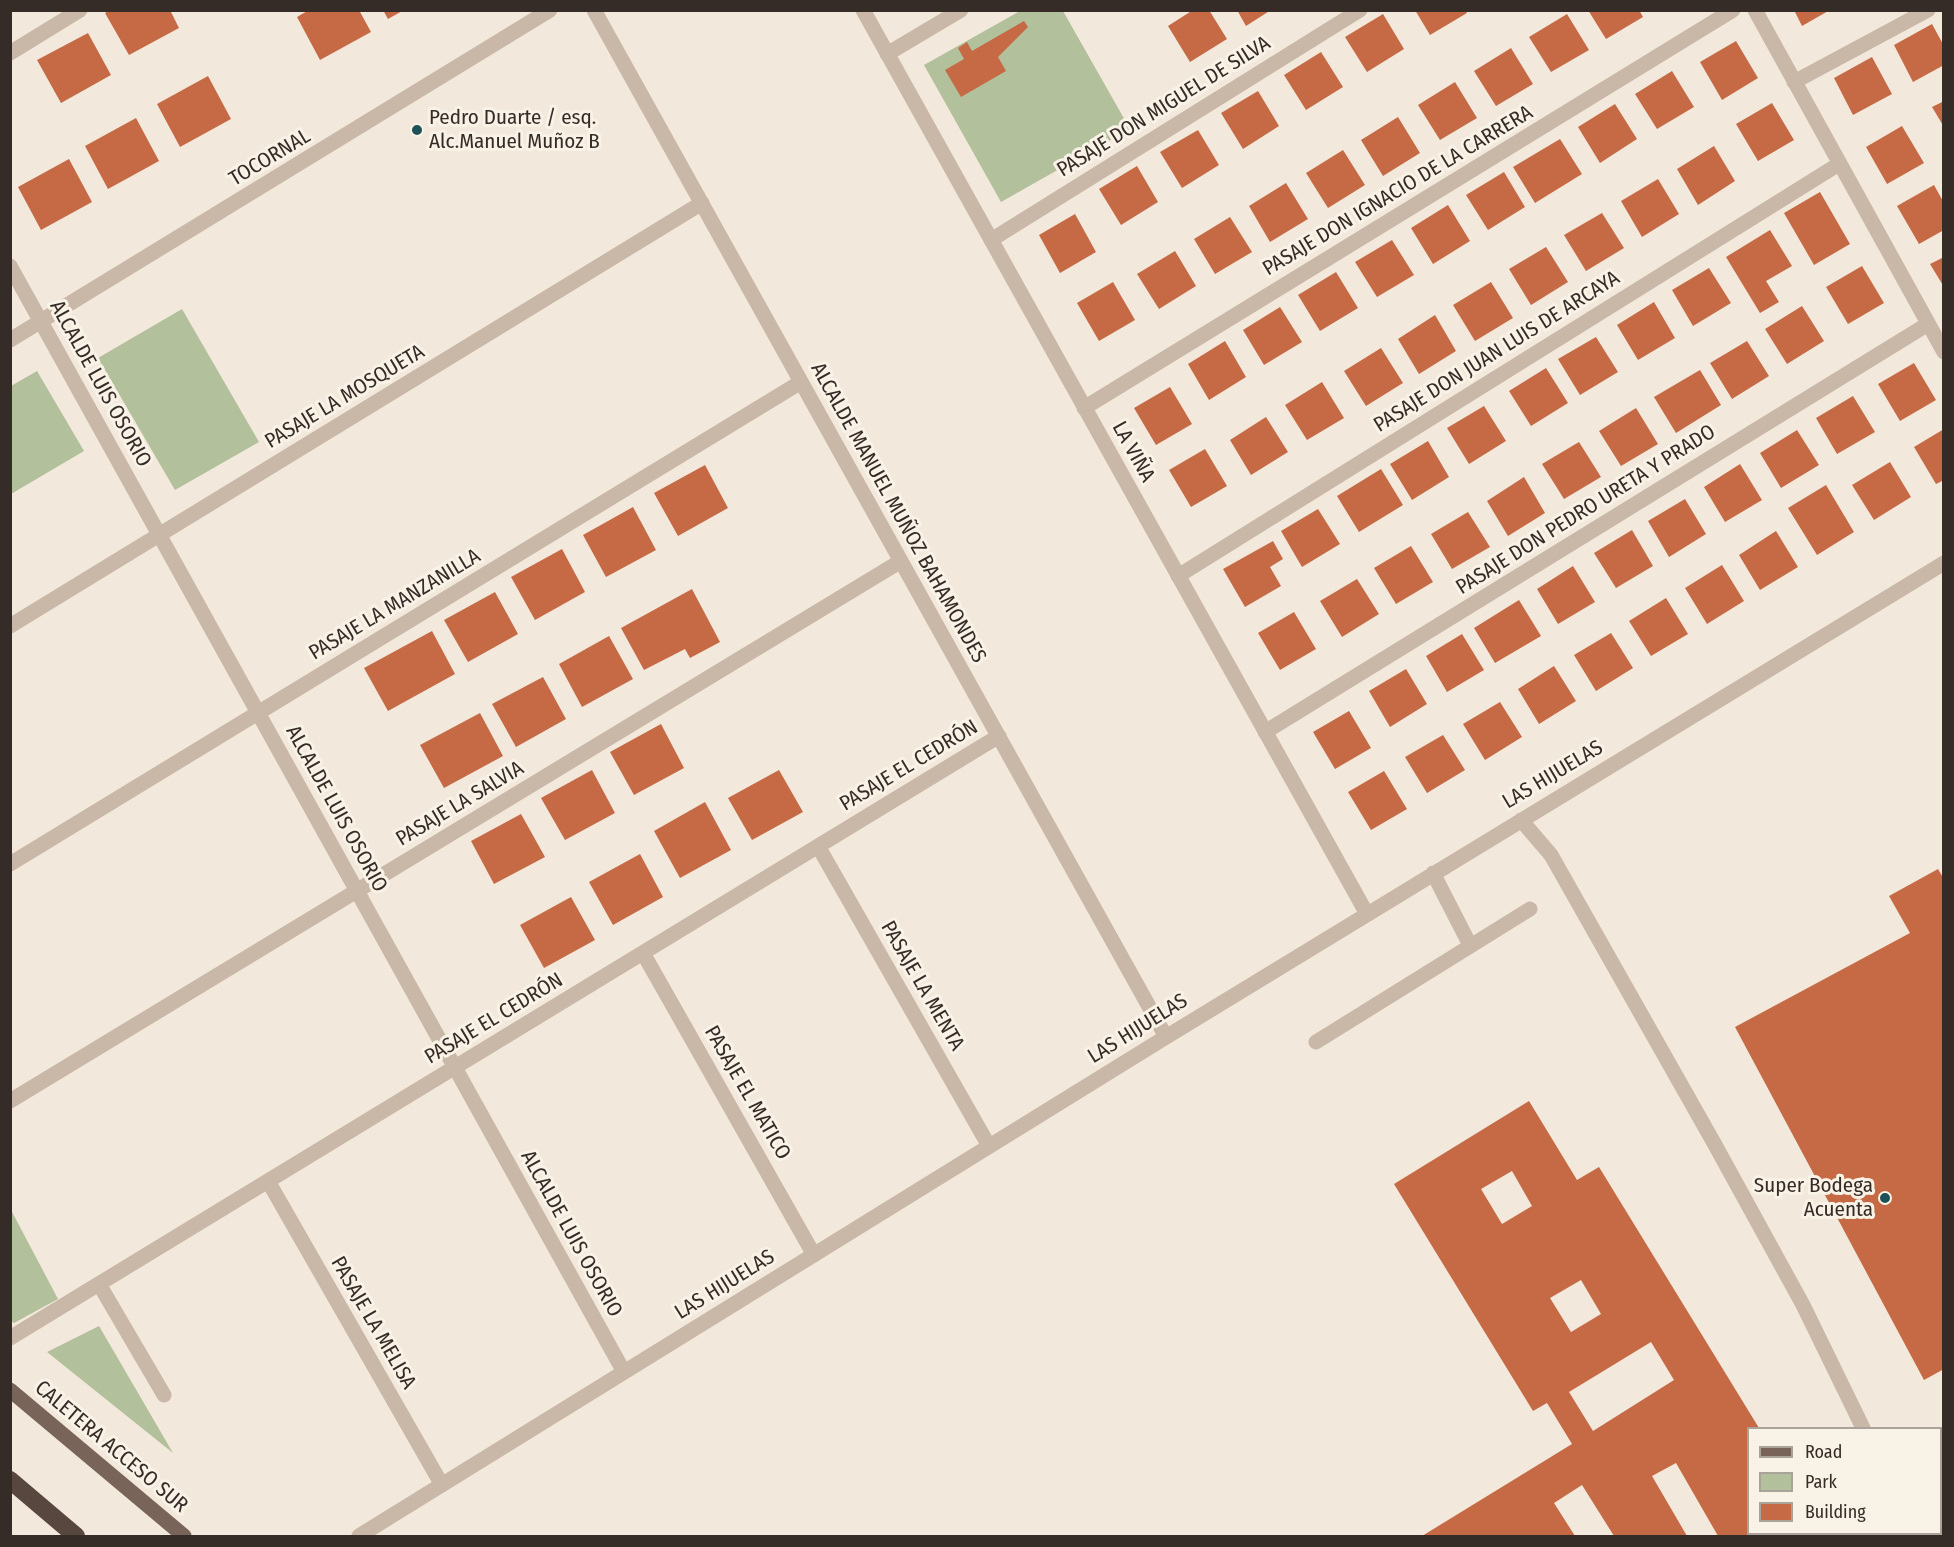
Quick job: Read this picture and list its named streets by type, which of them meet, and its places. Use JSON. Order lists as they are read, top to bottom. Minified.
{"streets":{"main road":["CALETERA ACCESO SUR"],"street":["PASAJE DON MIGUEL DE SILVA","TOCORNAL","PASAJE DON IGNACIO DE LA CARRERA","PASAJE DON JUAN LUIS DE ARCAYA","ALCALDE LUIS OSORIO","PASAJE LA MOSQUETA","LA VIÑA","PASAJE DON PEDRO URETA Y PRADO","ALCALDE MANUEL MUÑOZ BAHAMONDES","PASAJE LA MANZANILLA","PASAJE EL CEDRÓN","LAS HIJUELAS","PASAJE LA SALVIA","PASAJE LA MENTA","PASAJE EL MATICO","PASAJE LA MELISA"]},"crossings":[["PASAJE DON MIGUEL DE SILVA","LA VIÑA"],["TOCORNAL","ALCALDE LUIS OSORIO"],["PASAJE DON IGNACIO DE LA CARRERA","LA VIÑA"],["PASAJE DON JUAN LUIS DE ARCAYA","LA VIÑA"],["ALCALDE LUIS OSORIO","PASAJE LA MOSQUETA"],["ALCALDE LUIS OSORIO","PASAJE LA MANZANILLA"],["ALCALDE LUIS OSORIO","PASAJE EL CEDRÓN"],["ALCALDE LUIS OSORIO","LAS HIJUELAS"],["ALCALDE LUIS OSORIO","PASAJE LA SALVIA"],["PASAJE LA MOSQUETA","ALCALDE MANUEL MUÑOZ BAHAMONDES"],["LA VIÑA","PASAJE DON PEDRO URETA Y PRADO"],["LA VIÑA","LAS HIJUELAS"],["ALCALDE MANUEL MUÑOZ BAHAMONDES","PASAJE LA MANZANILLA"],["ALCALDE MANUEL MUÑOZ BAHAMONDES","PASAJE EL CEDRÓN"],["ALCALDE MANUEL MUÑOZ BAHAMONDES","LAS HIJUELAS"],["ALCALDE MANUEL MUÑOZ BAHAMONDES","PASAJE LA SALVIA"],["PASAJE EL CEDRÓN","PASAJE LA MENTA"],["PASAJE EL CEDRÓN","PASAJE EL MATICO"],["PASAJE EL CEDRÓN","PASAJE LA MELISA"],["LAS HIJUELAS","PASAJE LA MENTA"],["LAS HIJUELAS","PASAJE EL MATICO"],["LAS HIJUELAS","PASAJE LA MELISA"]],"places":["Pedro Duarte / esq. Alc.Manuel Muñoz B","Super Bodega Acuenta"],"legend":["Road","Park","Building"]}
